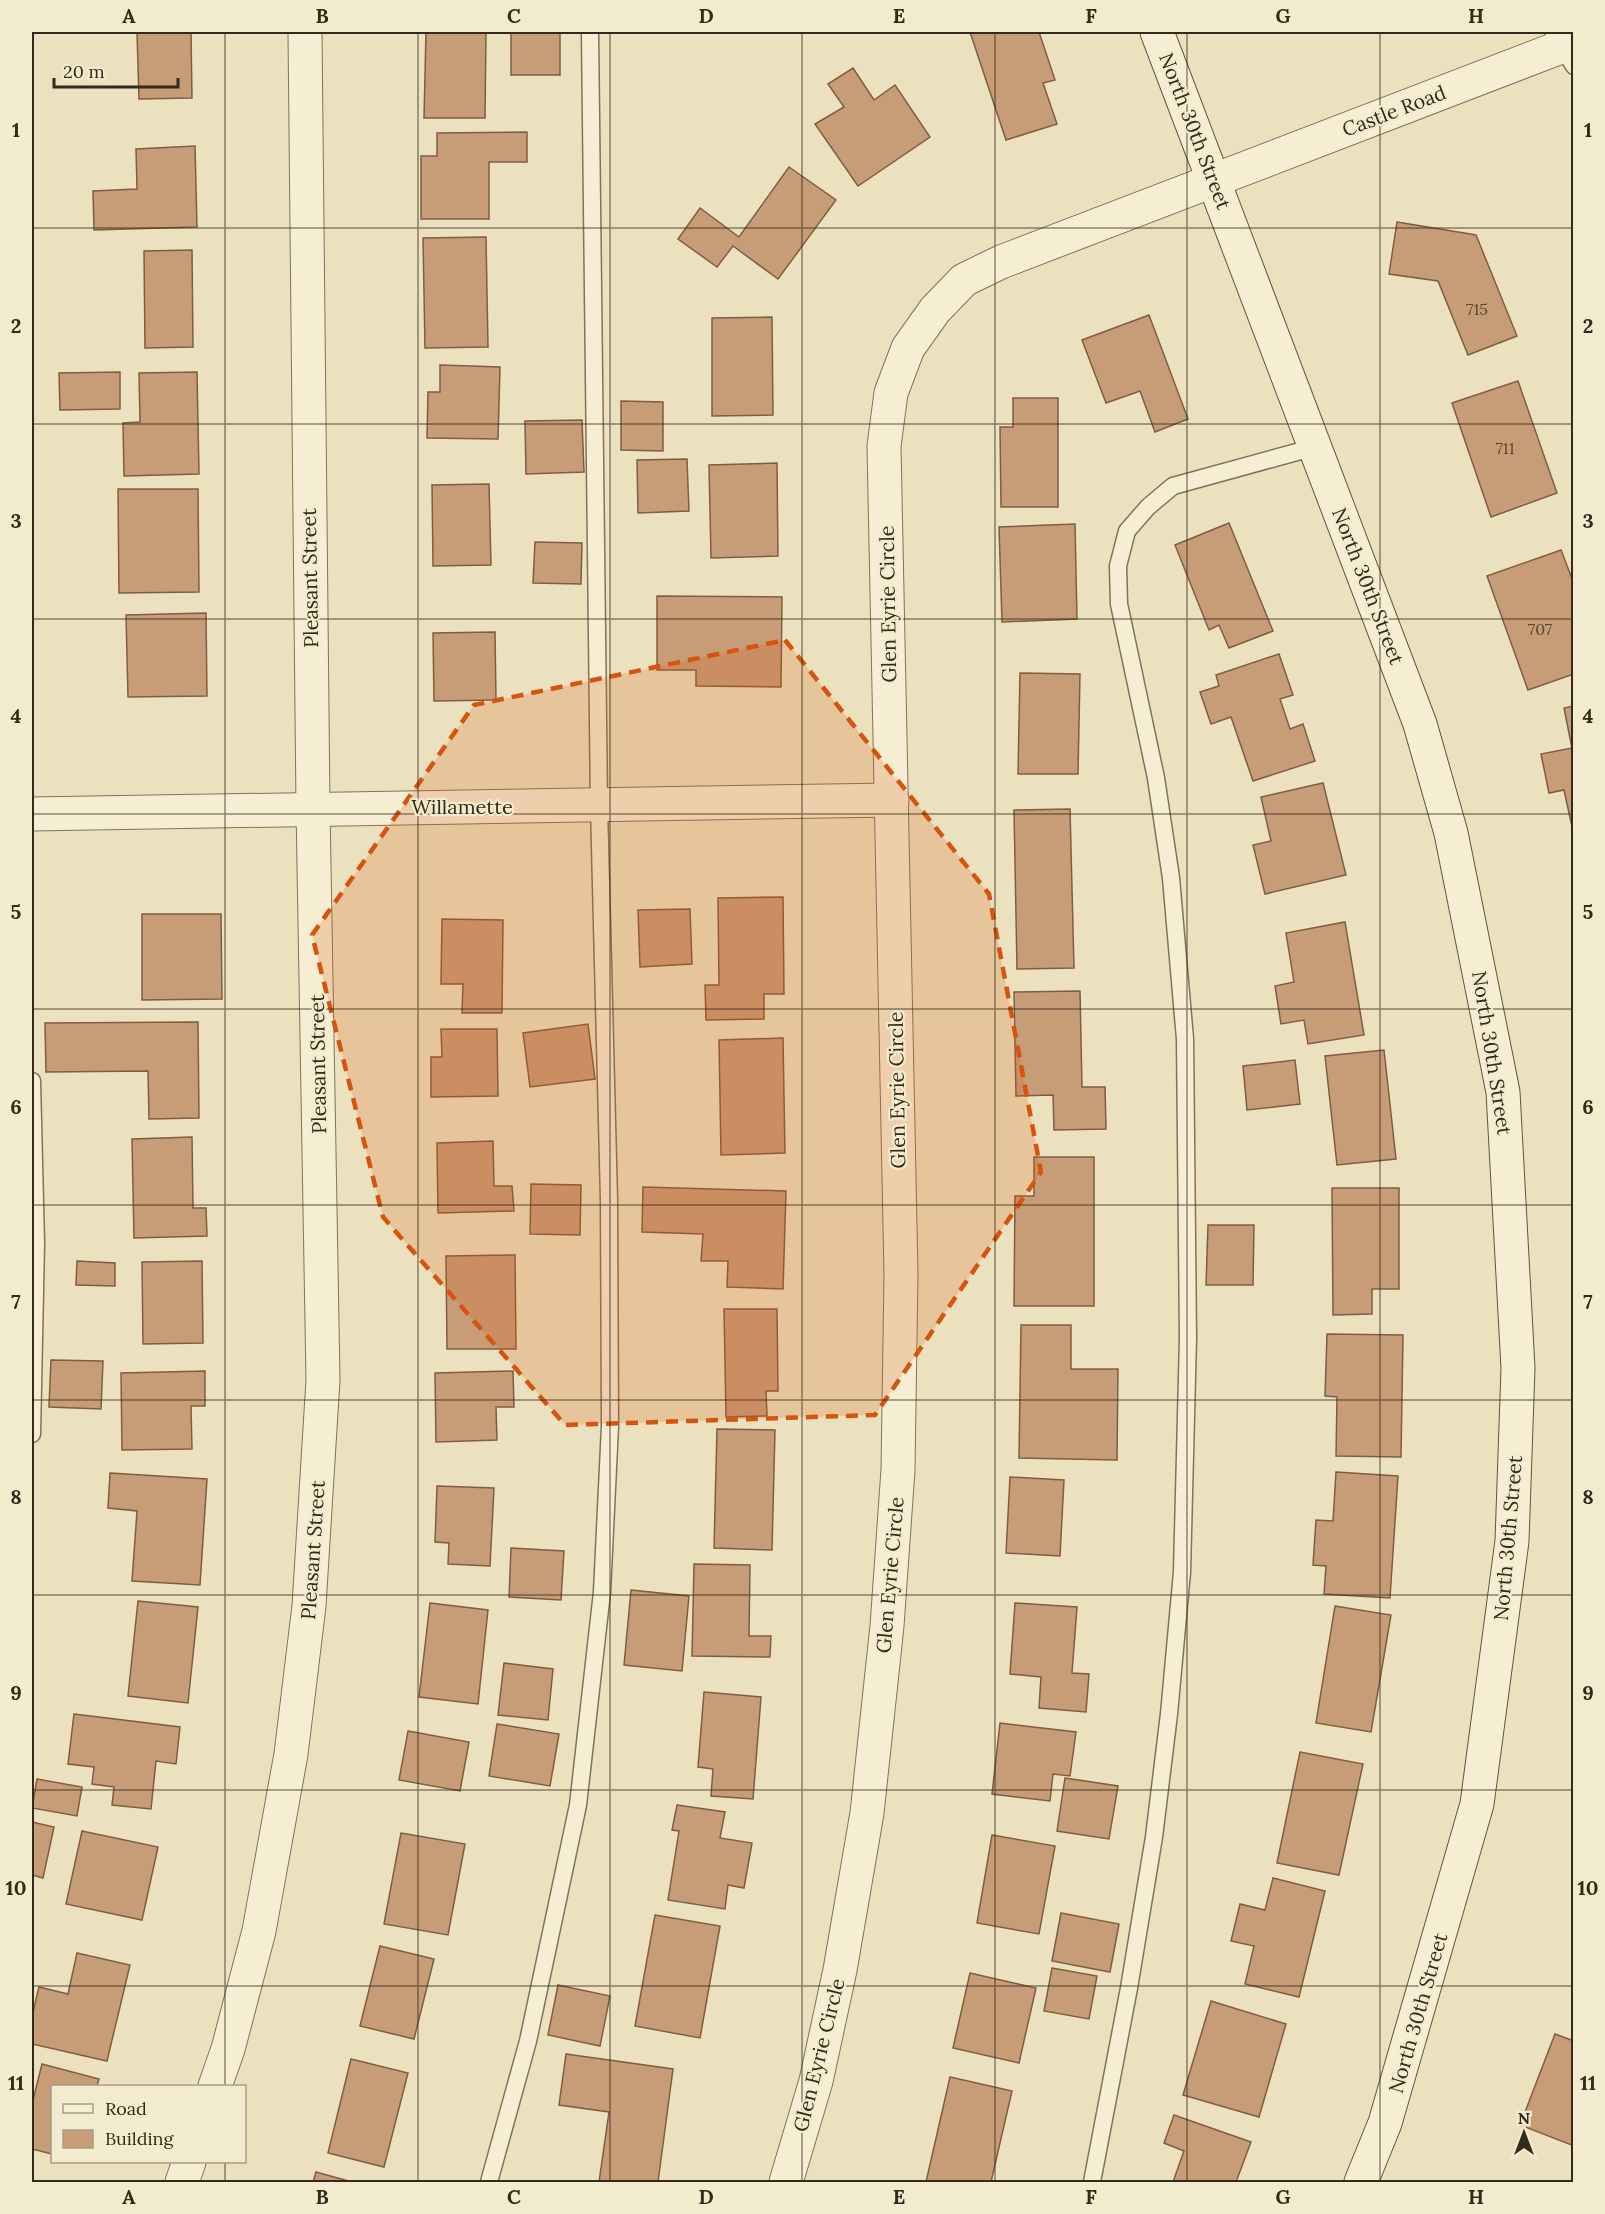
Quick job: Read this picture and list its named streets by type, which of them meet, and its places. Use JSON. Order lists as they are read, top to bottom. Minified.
{"streets":{"street":["Castle Road","North 30th Street","Pleasant Street","Glen Eyrie Circle","Willamette"]},"crossings":[["Castle Road","North 30th Street"],["Castle Road","Glen Eyrie Circle"],["North 30th Street","Glen Eyrie Circle"],["Pleasant Street","Willamette"],["Glen Eyrie Circle","Willamette"]],"house_numbers":["715","711","707"],"legend":["Road","Building"],"scale_bar":"20 m","north":"top","grid":{"columns":["A","B","C","D","E","F","G","H"],"rows":["1","2","3","4","5","6","7","8","9","10","11"]}}
